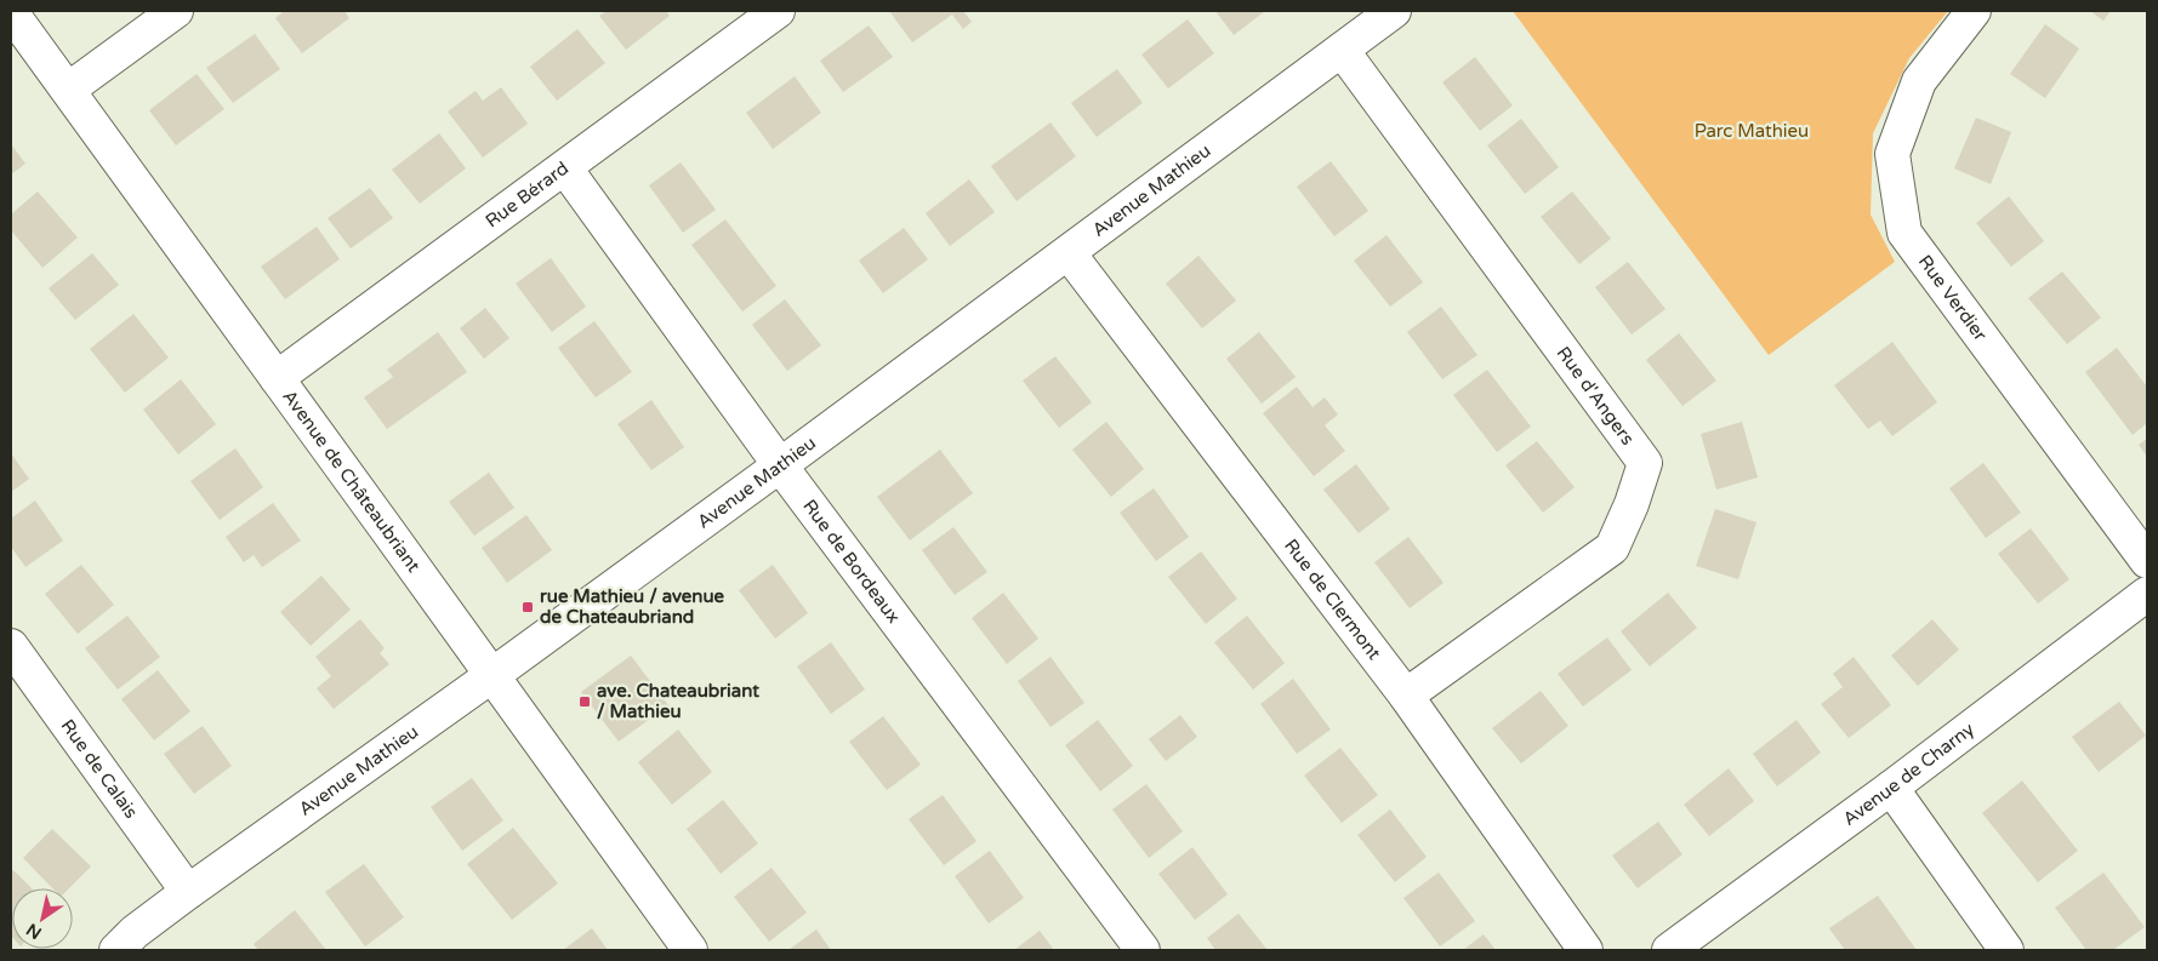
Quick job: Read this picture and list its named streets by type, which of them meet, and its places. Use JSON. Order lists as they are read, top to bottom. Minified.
{"streets":{"street":["Avenue Mathieu","Rue Bérard","Rue Verdier","Rue d'Angers","Avenue de Châteaubriant","Rue de Bordeaux","Rue de Clermont","Rue de Calais","Avenue de Charny"]},"crossings":[["Avenue Mathieu","Rue d'Angers"],["Avenue Mathieu","Avenue de Châteaubriant"],["Avenue Mathieu","Rue de Bordeaux"],["Avenue Mathieu","Rue de Clermont"],["Avenue Mathieu","Rue de Calais"],["Rue Bérard","Avenue de Châteaubriant"],["Rue Bérard","Rue de Bordeaux"],["Rue d'Angers","Rue de Clermont"]],"parks":["Parc Mathieu"],"places":{"transit":["rue Mathieu / avenue de Chateaubriand","ave. Chateaubriant / Mathieu"]},"north":"bottom left"}
